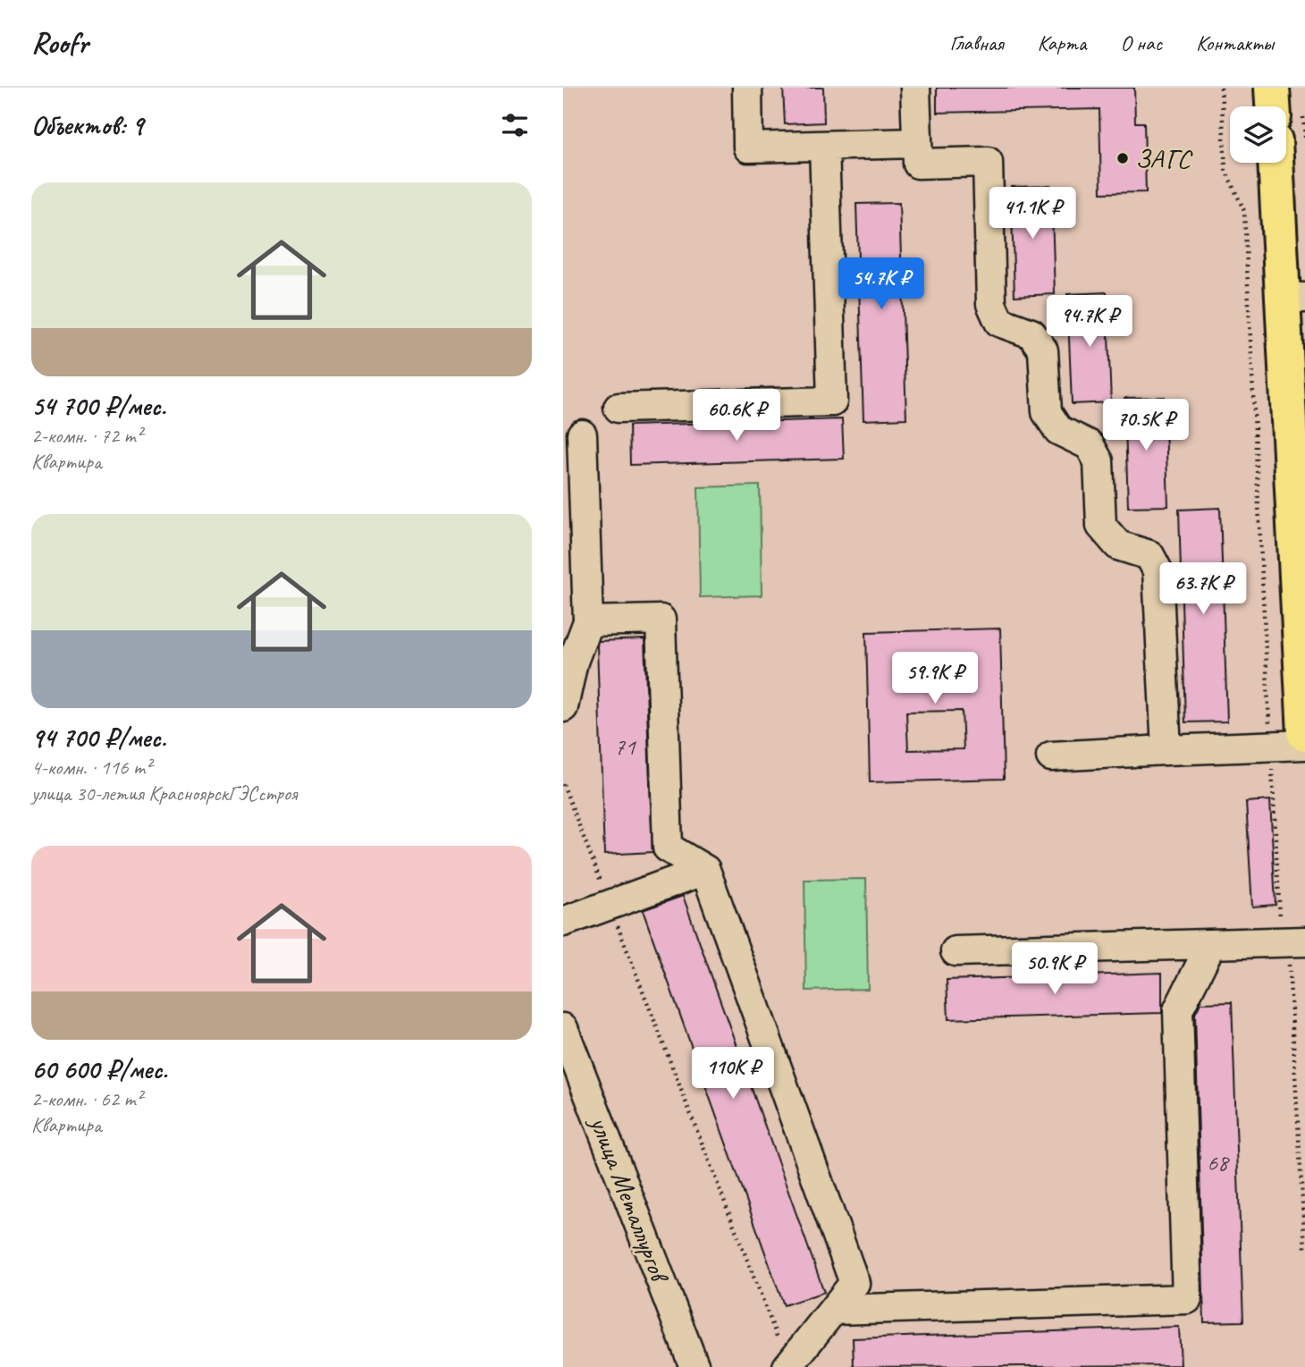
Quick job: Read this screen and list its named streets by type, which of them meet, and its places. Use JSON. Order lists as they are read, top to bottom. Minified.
{"streets":{"street":["улица Металлургов"]},"places":["ЗАГС"],"house_numbers":["71","68"],"page":{"header":"Roofr","nav":["Главная","Карта","О нас","Контакты"],"heading":"Объектов: 9","list":[{"name":"54 700 ₽/мес.","note":"2-комн. · 72 m² · Квартира"},{"name":"94 700 ₽/мес.","note":"4-комн. · 116 m² · улица 30-летия КрасноярскГЭСстроя"},{"name":"60 600 ₽/мес.","note":"2-комн. · 62 m² · Квартира"}],"price":["41.1K ₽","54.7K ₽","94.7K ₽","60.6K ₽","70.5K ₽","63.7K ₽","59.9K ₽","50.9K ₽","110K ₽"]}}
